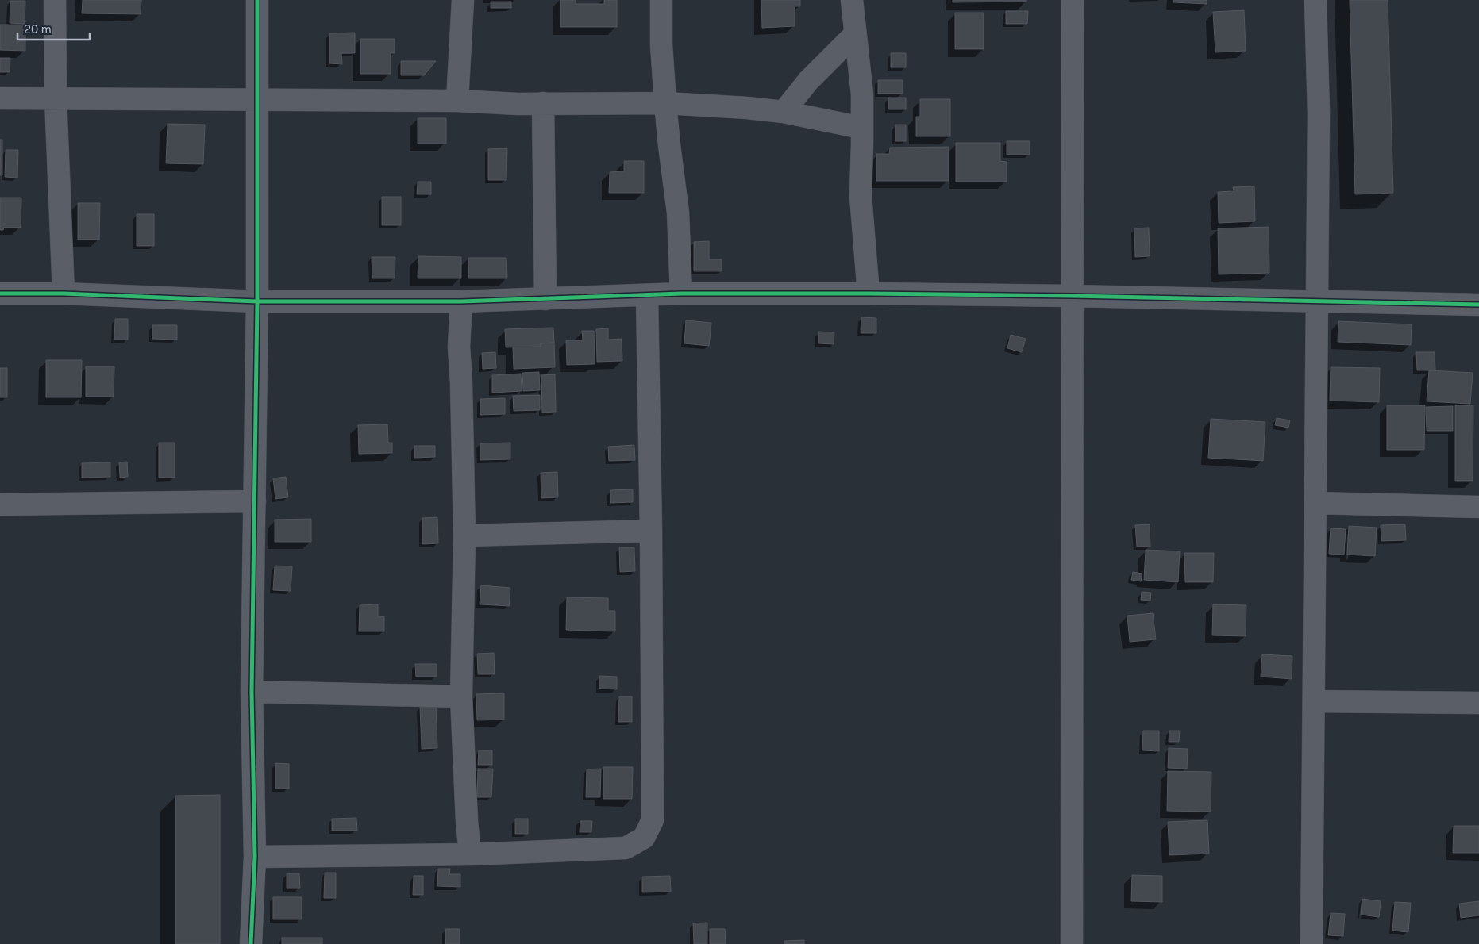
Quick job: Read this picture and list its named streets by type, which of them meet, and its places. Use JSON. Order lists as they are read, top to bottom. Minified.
{"scale_bar":"20 m"}
